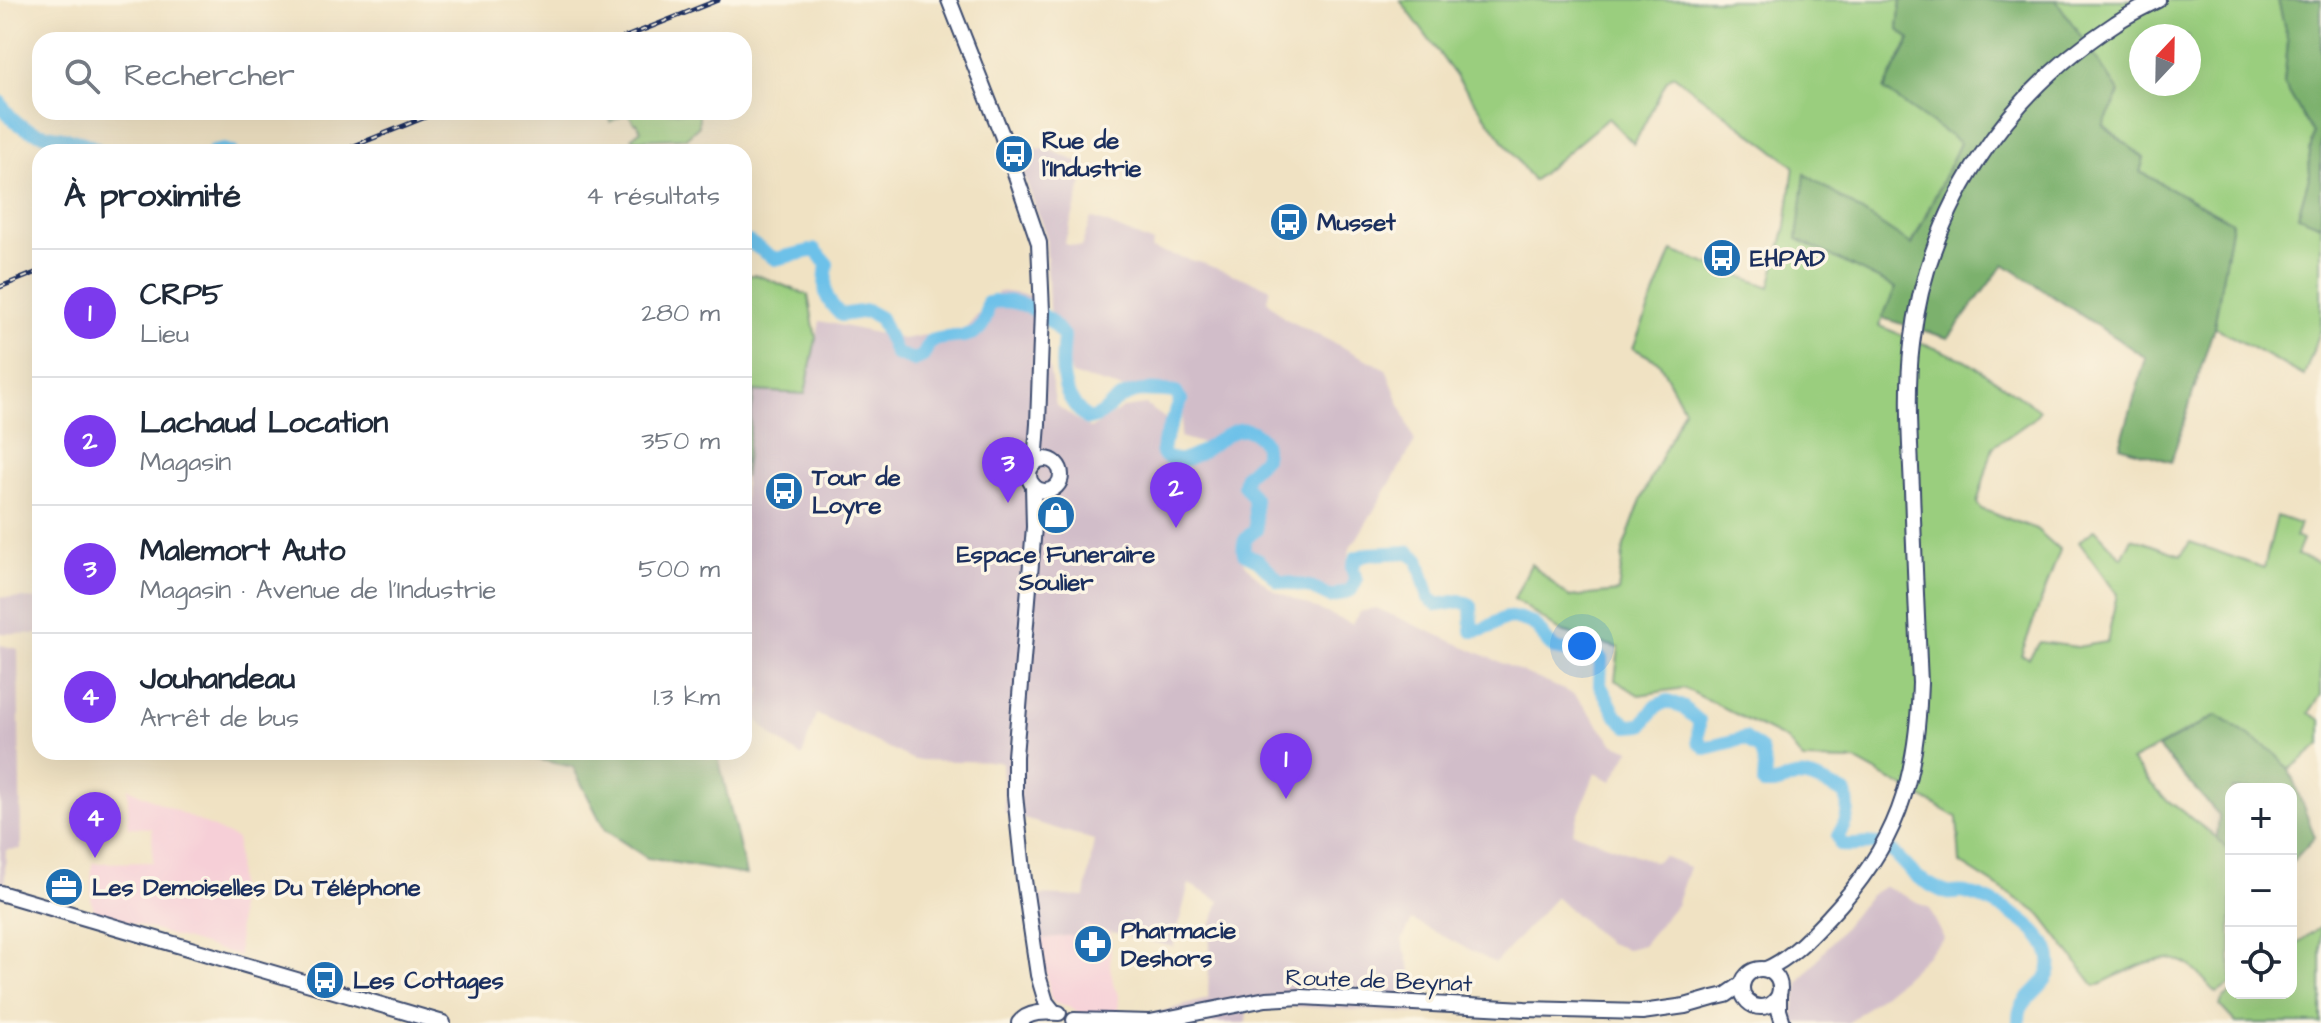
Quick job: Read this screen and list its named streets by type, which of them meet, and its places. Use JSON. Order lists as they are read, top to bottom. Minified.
{"streets":{"main road":["Route de Beynat"]},"places":{"bus stop":["Rue de l'Industrie","Musset","EHPAD","Tour de Loyre","Les Cottages"],"shop":["Espace Funeraire Soulier"],"office":["Les Demoiselles Du Téléphone"],"pharmacy":["Pharmacie Deshors"]},"north":"top","page":{"search":"Rechercher","heading":["À proximité","4 résultats"],"list":[{"mark":"1","name":"CRP5","note":"Lieu","value":"280 m"},{"mark":"2","name":"Lachaud Location","note":"Magasin","value":"350 m"},{"mark":"3","name":"Malemort Auto","note":"Magasin · Avenue de l'Industrie","value":"500 m"},{"mark":"4","name":"Jouhandeau","note":"Arrêt de bus","value":"1.3 km"}],"pins":["3","2","1","4"],"map_buttons":["+","−"]}}
